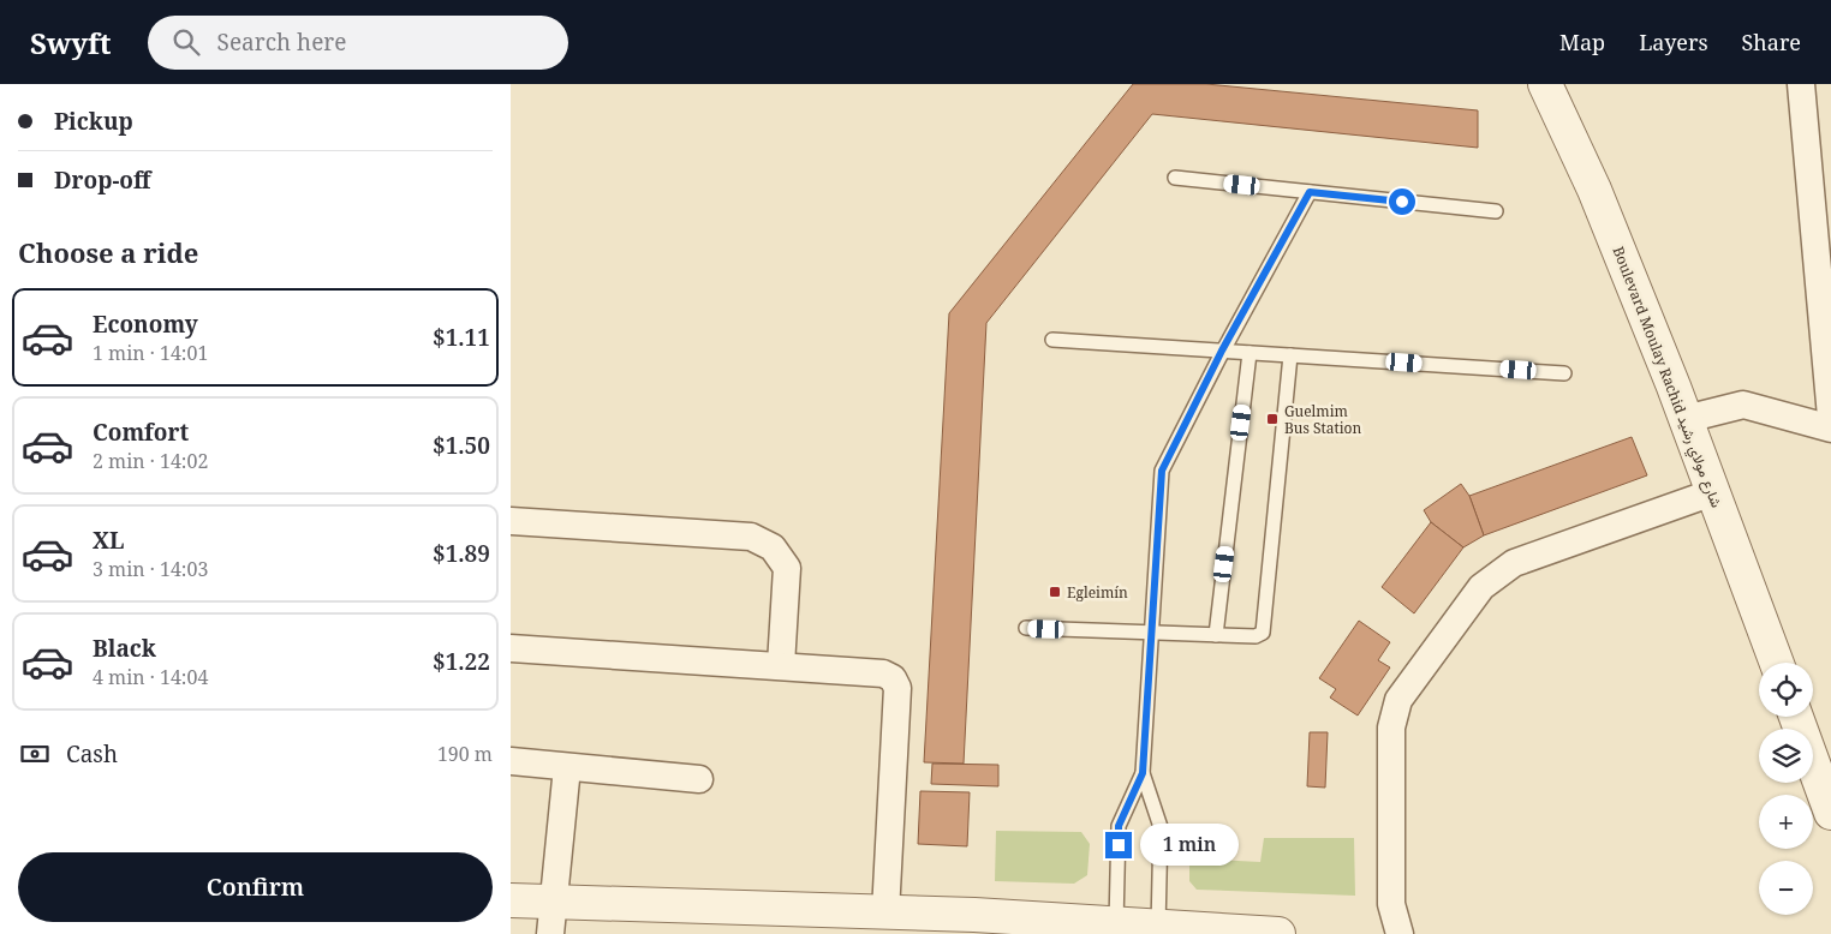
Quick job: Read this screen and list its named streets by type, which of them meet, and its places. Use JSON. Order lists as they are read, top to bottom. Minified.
{"streets":{"street":["Boulevard Moulay Rachid شارع مولاي رشيد"]},"places":{"transit":["Guelmim Bus Station","Egleimín"]},"page":{"header":"Swyft","search":"Search here","nav":["Map","Layers","Share"],"banner":["Pickup","Drop-off"],"heading":"Choose a ride","list":[{"name":"Economy","note":"1 min · 14:01","value":"$1.11"},{"name":"Comfort","note":"2 min · 14:02","value":"$1.50"},{"name":"XL","note":"3 min · 14:03","value":"$1.89"},{"name":"Black","note":"4 min · 14:04","value":"$1.22"}],"map_buttons":["+","−"],"pay":["Cash","190 m"],"bubble":"1 min","buttons":"Confirm"}}
